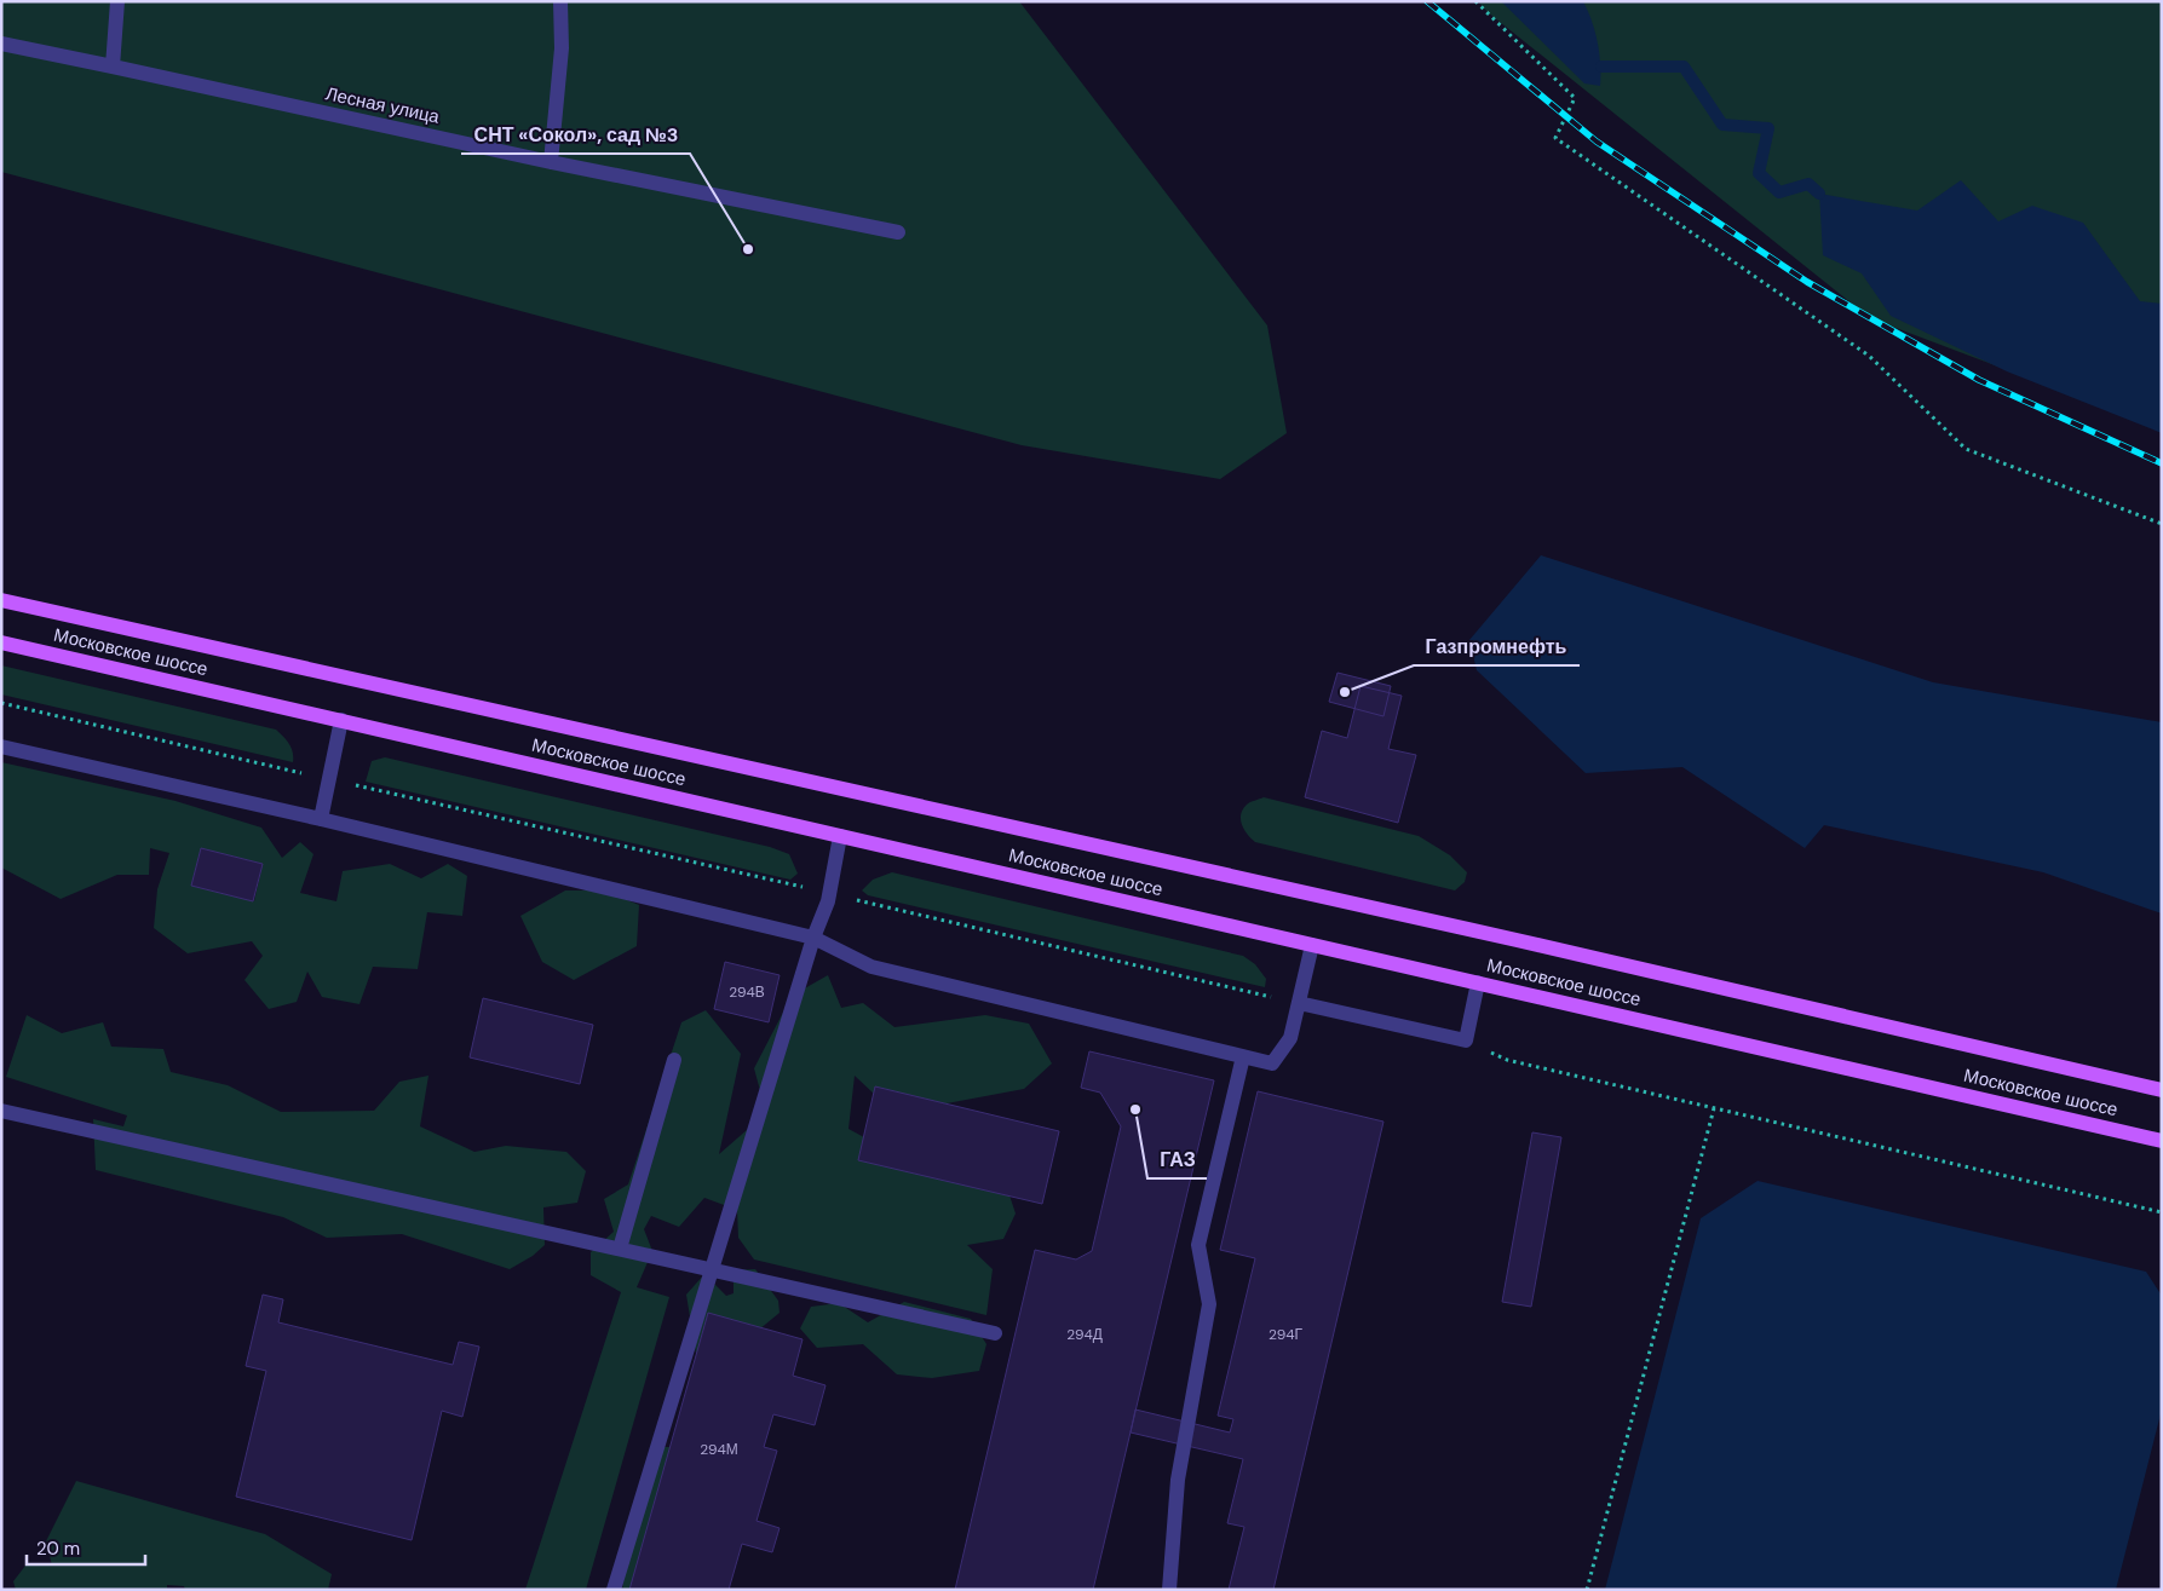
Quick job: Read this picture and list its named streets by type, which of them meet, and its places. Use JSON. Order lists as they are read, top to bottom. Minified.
{"streets":{"main road":["Московское шоссе"],"street":["Лесная улица"]},"places":["СНТ «Сокол», сад №3","Газпромнефть","ГАЗ"],"house_numbers":["294В","294Д","294Г","294М"],"scale_bar":"20 m"}
